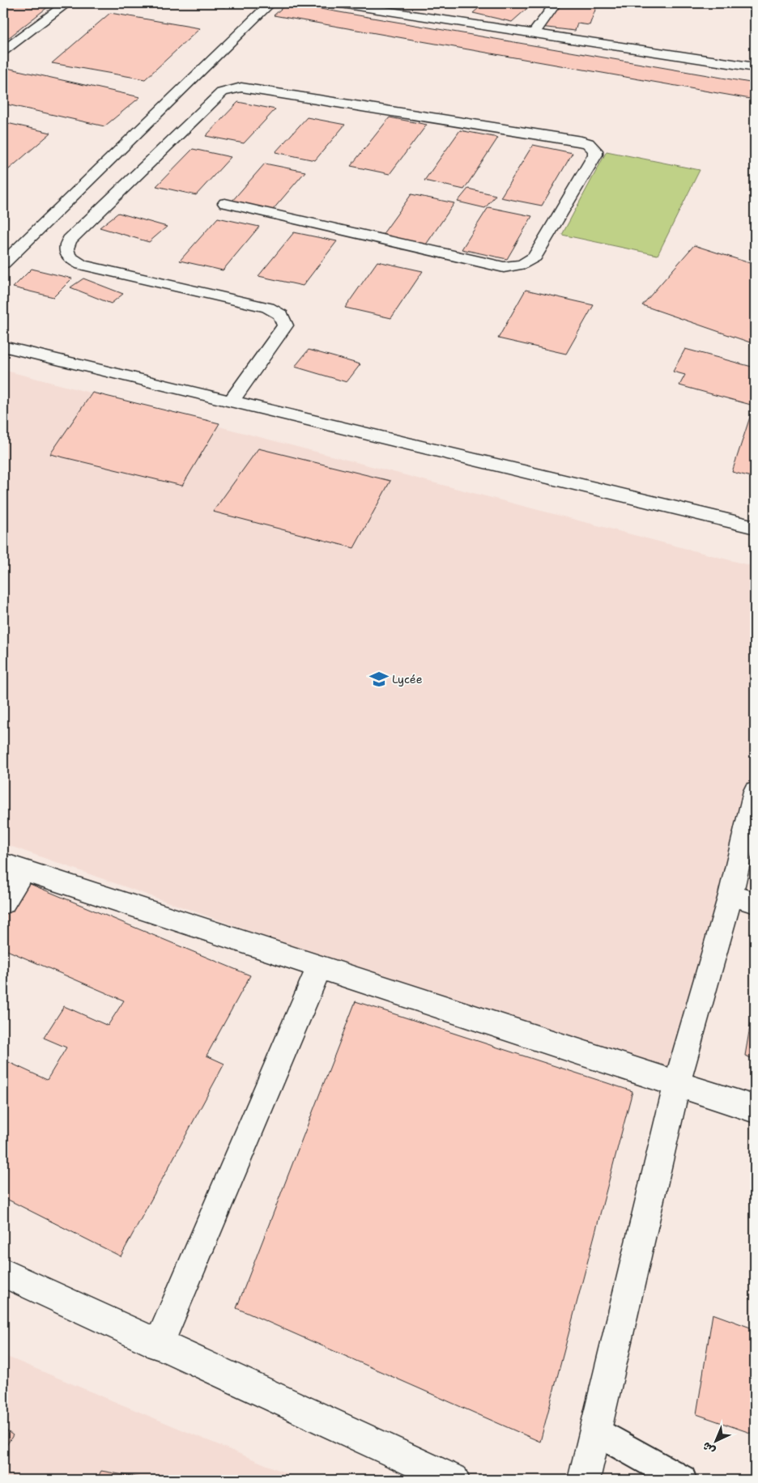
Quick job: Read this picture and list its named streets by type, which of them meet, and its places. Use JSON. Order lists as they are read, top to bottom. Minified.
{"places":{"school or university":["Lycée"]},"north":"bottom left"}
